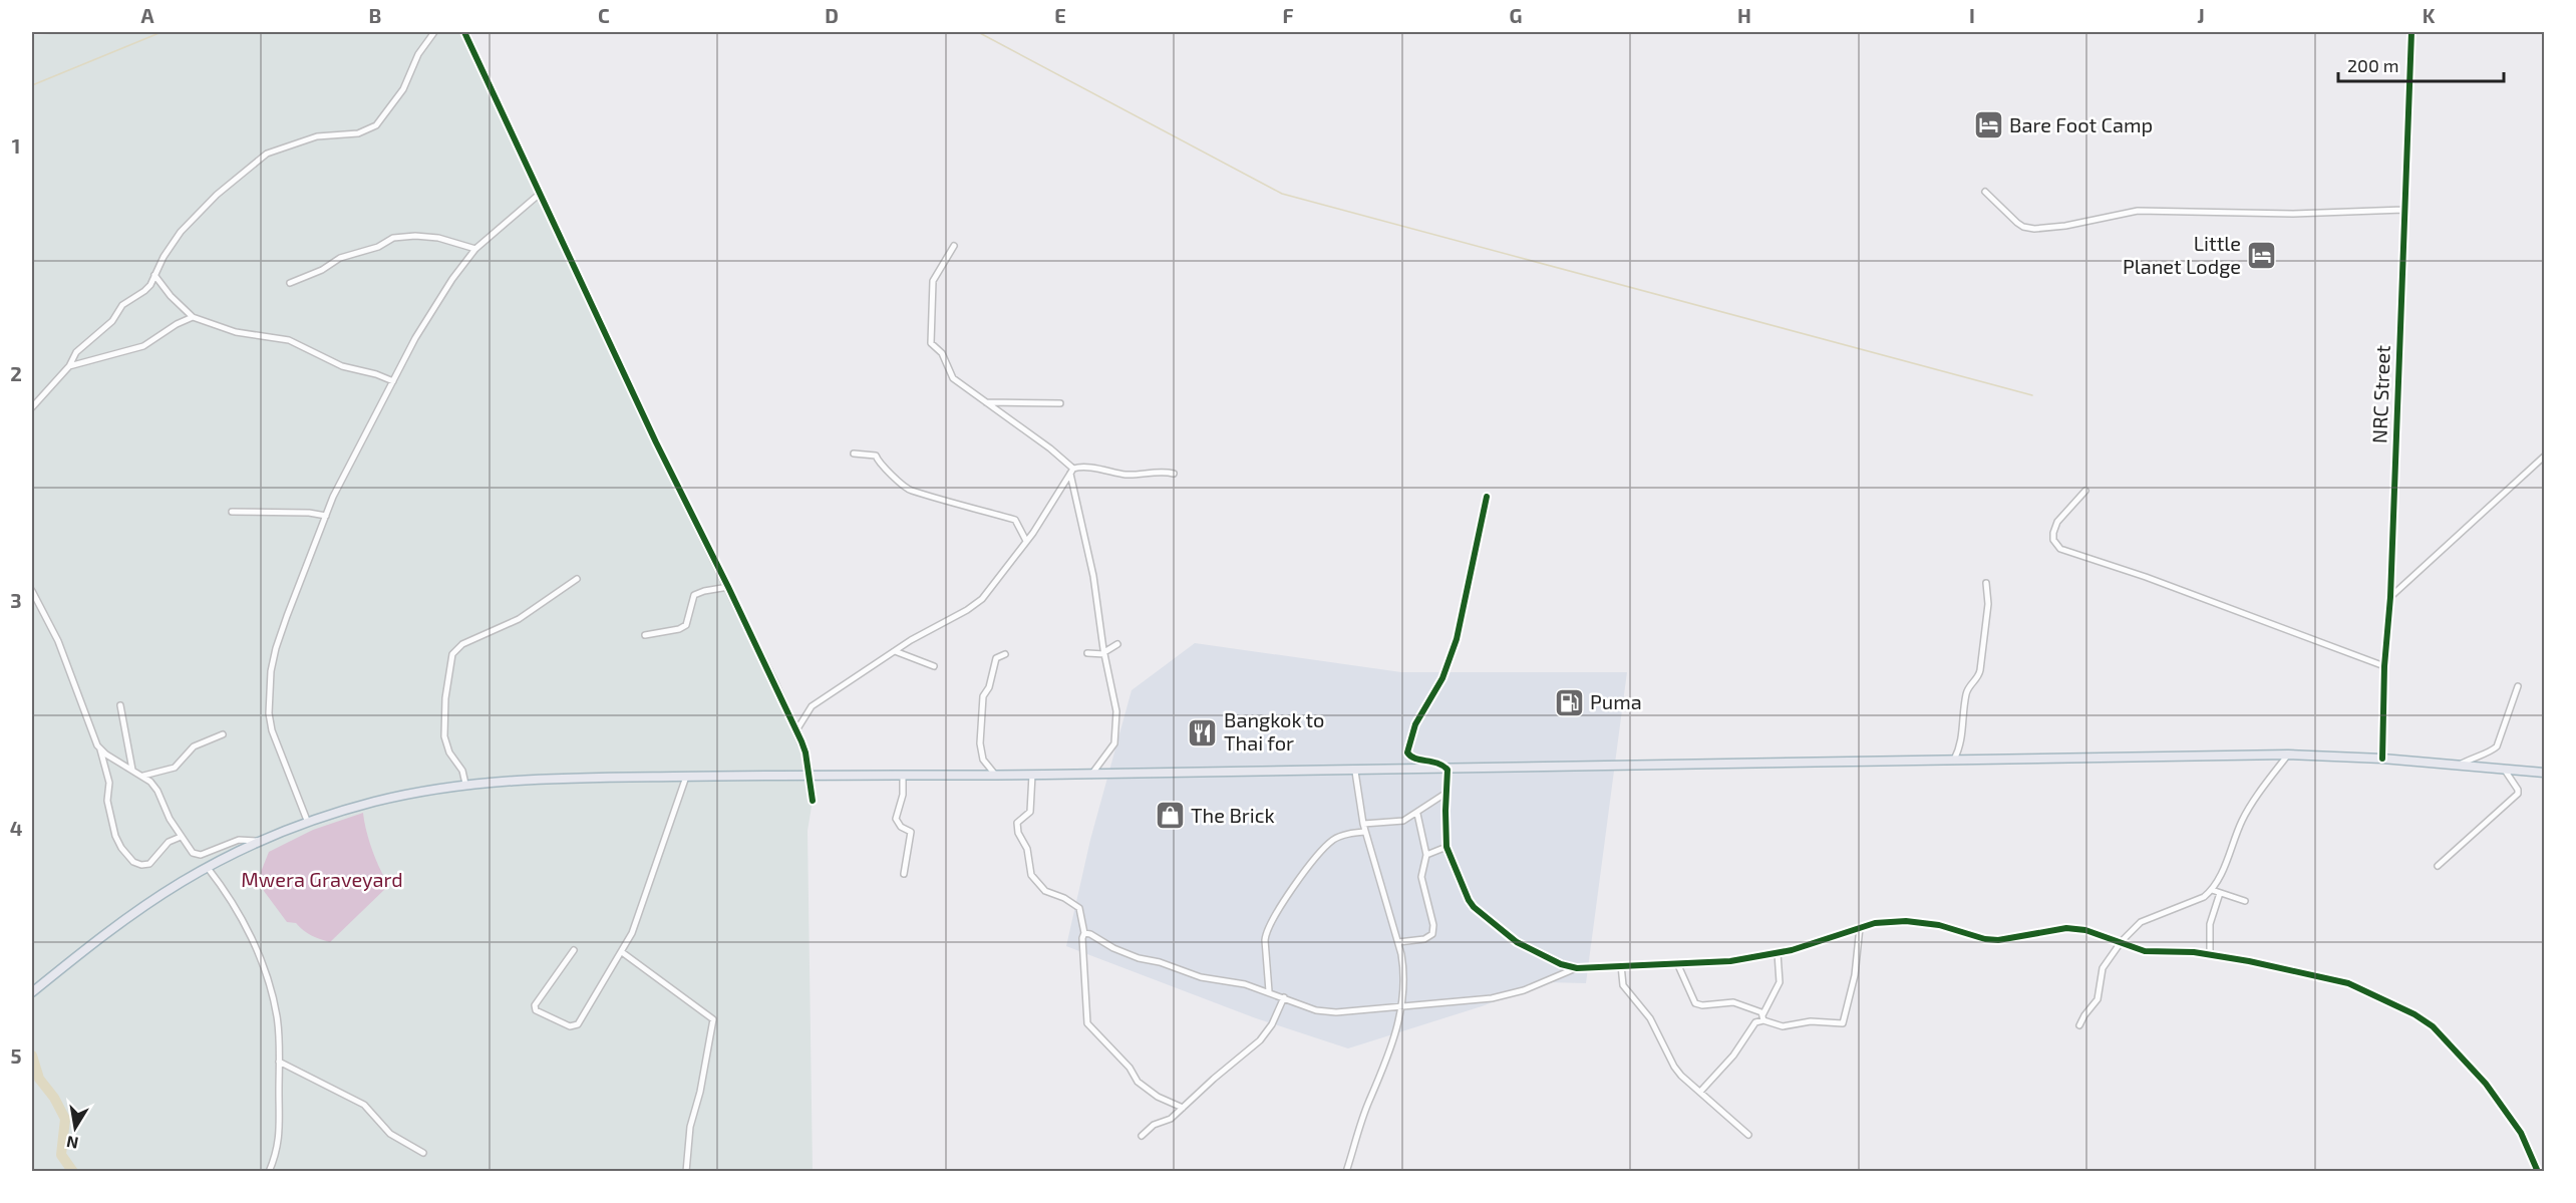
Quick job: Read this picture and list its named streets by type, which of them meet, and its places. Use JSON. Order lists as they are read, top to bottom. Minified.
{"streets":{"street":["NRC Street"]},"parks":["Mwera Graveyard"],"places":{"hotel":["Bare Foot Camp","Little Planet Lodge"],"fuel station":["Puma"],"restaurant":["Bangkok to Thai for"],"shop":["The Brick"]},"scale_bar":"200 m","north":"bottom","grid":{"columns":["A","B","C","D","E","F","G","H","I","J","K"],"rows":["1","2","3","4","5"]}}
